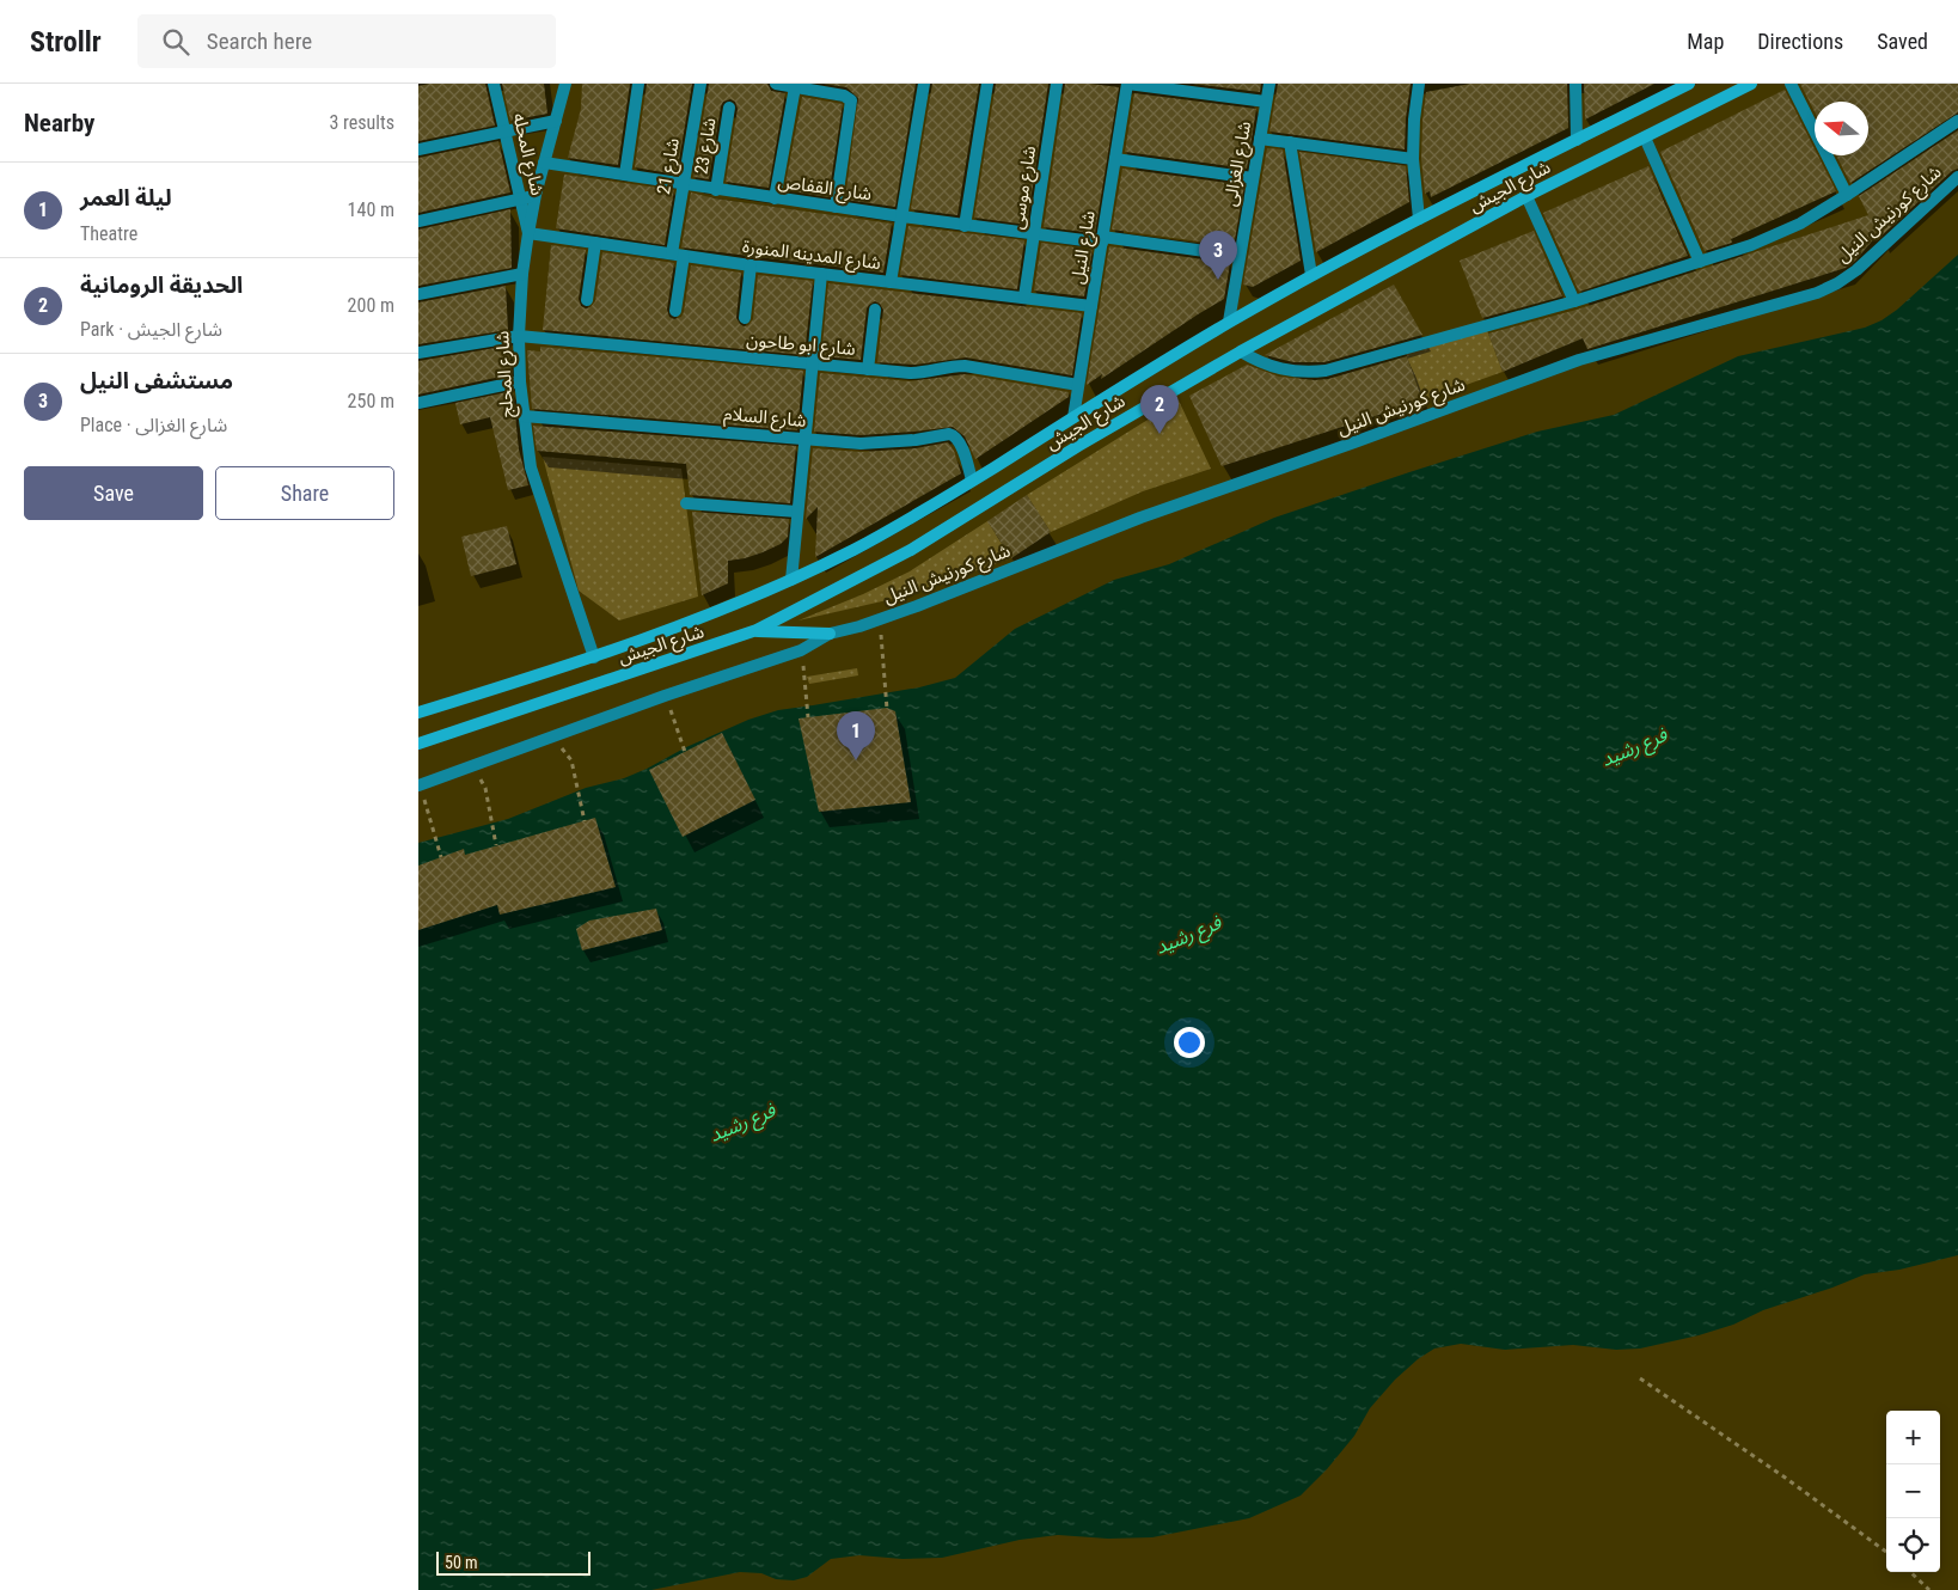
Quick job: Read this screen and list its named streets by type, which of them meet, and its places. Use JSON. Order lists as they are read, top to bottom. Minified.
{"streets":{"main road":["شارع الجيش"],"street":["شارع 23","شارع المحله","شارع الغزالى","شارع 21","شارع القفاص","شارع موسى","شارع كورنيش النيل","شارع النيل","شارع المدينه المنورة","شارع ابو طاحون","شارع المحلج","شارع السلام"]},"crossings":[["شارع 23","شارع القفاص"],["شارع المحله","شارع المدينه المنورة"],["شارع المحله","شارع المحلج"],["شارع الغزالى","شارع الجيش"],["شارع الغزالى","شارع القفاص"],["شارع 21","شارع القفاص"],["شارع 21","شارع المدينه المنورة"],["شارع الجيش","شارع النيل"],["شارع الجيش","شارع المحلج"],["شارع الجيش","شارع السلام"],["شارع القفاص","شارع موسى"],["شارع القفاص","شارع النيل"],["شارع القفاص","شارع المحلج"],["شارع موسى","شارع المدينه المنورة"],["شارع النيل","شارع المدينه المنورة"],["شارع النيل","شارع ابو طاحون"],["شارع المدينه المنورة","شارع المحلج"],["شارع ابو طاحون","شارع المحلج"],["شارع المحلج","شارع السلام"]],"water":["فرع رشيد"],"scale_bar":"50 m","north":"left","page":{"header":"Strollr","search":"Search here","nav":["Map","Directions","Saved"],"heading":["Nearby","3 results"],"list":[{"mark":"1","name":"ليلة العمر","note":"Theatre","value":"140 m"},{"mark":"2","name":"الحديقة الرومانية","note":"Park · شارع الجيش","value":"200 m"},{"mark":"3","name":"مستشفى النيل","note":"Place · شارع الغزالى","value":"250 m"}],"pins":["3","2","1"],"buttons":["Save","Share"],"map_buttons":["+","−"],"scale":"50 m"}}
